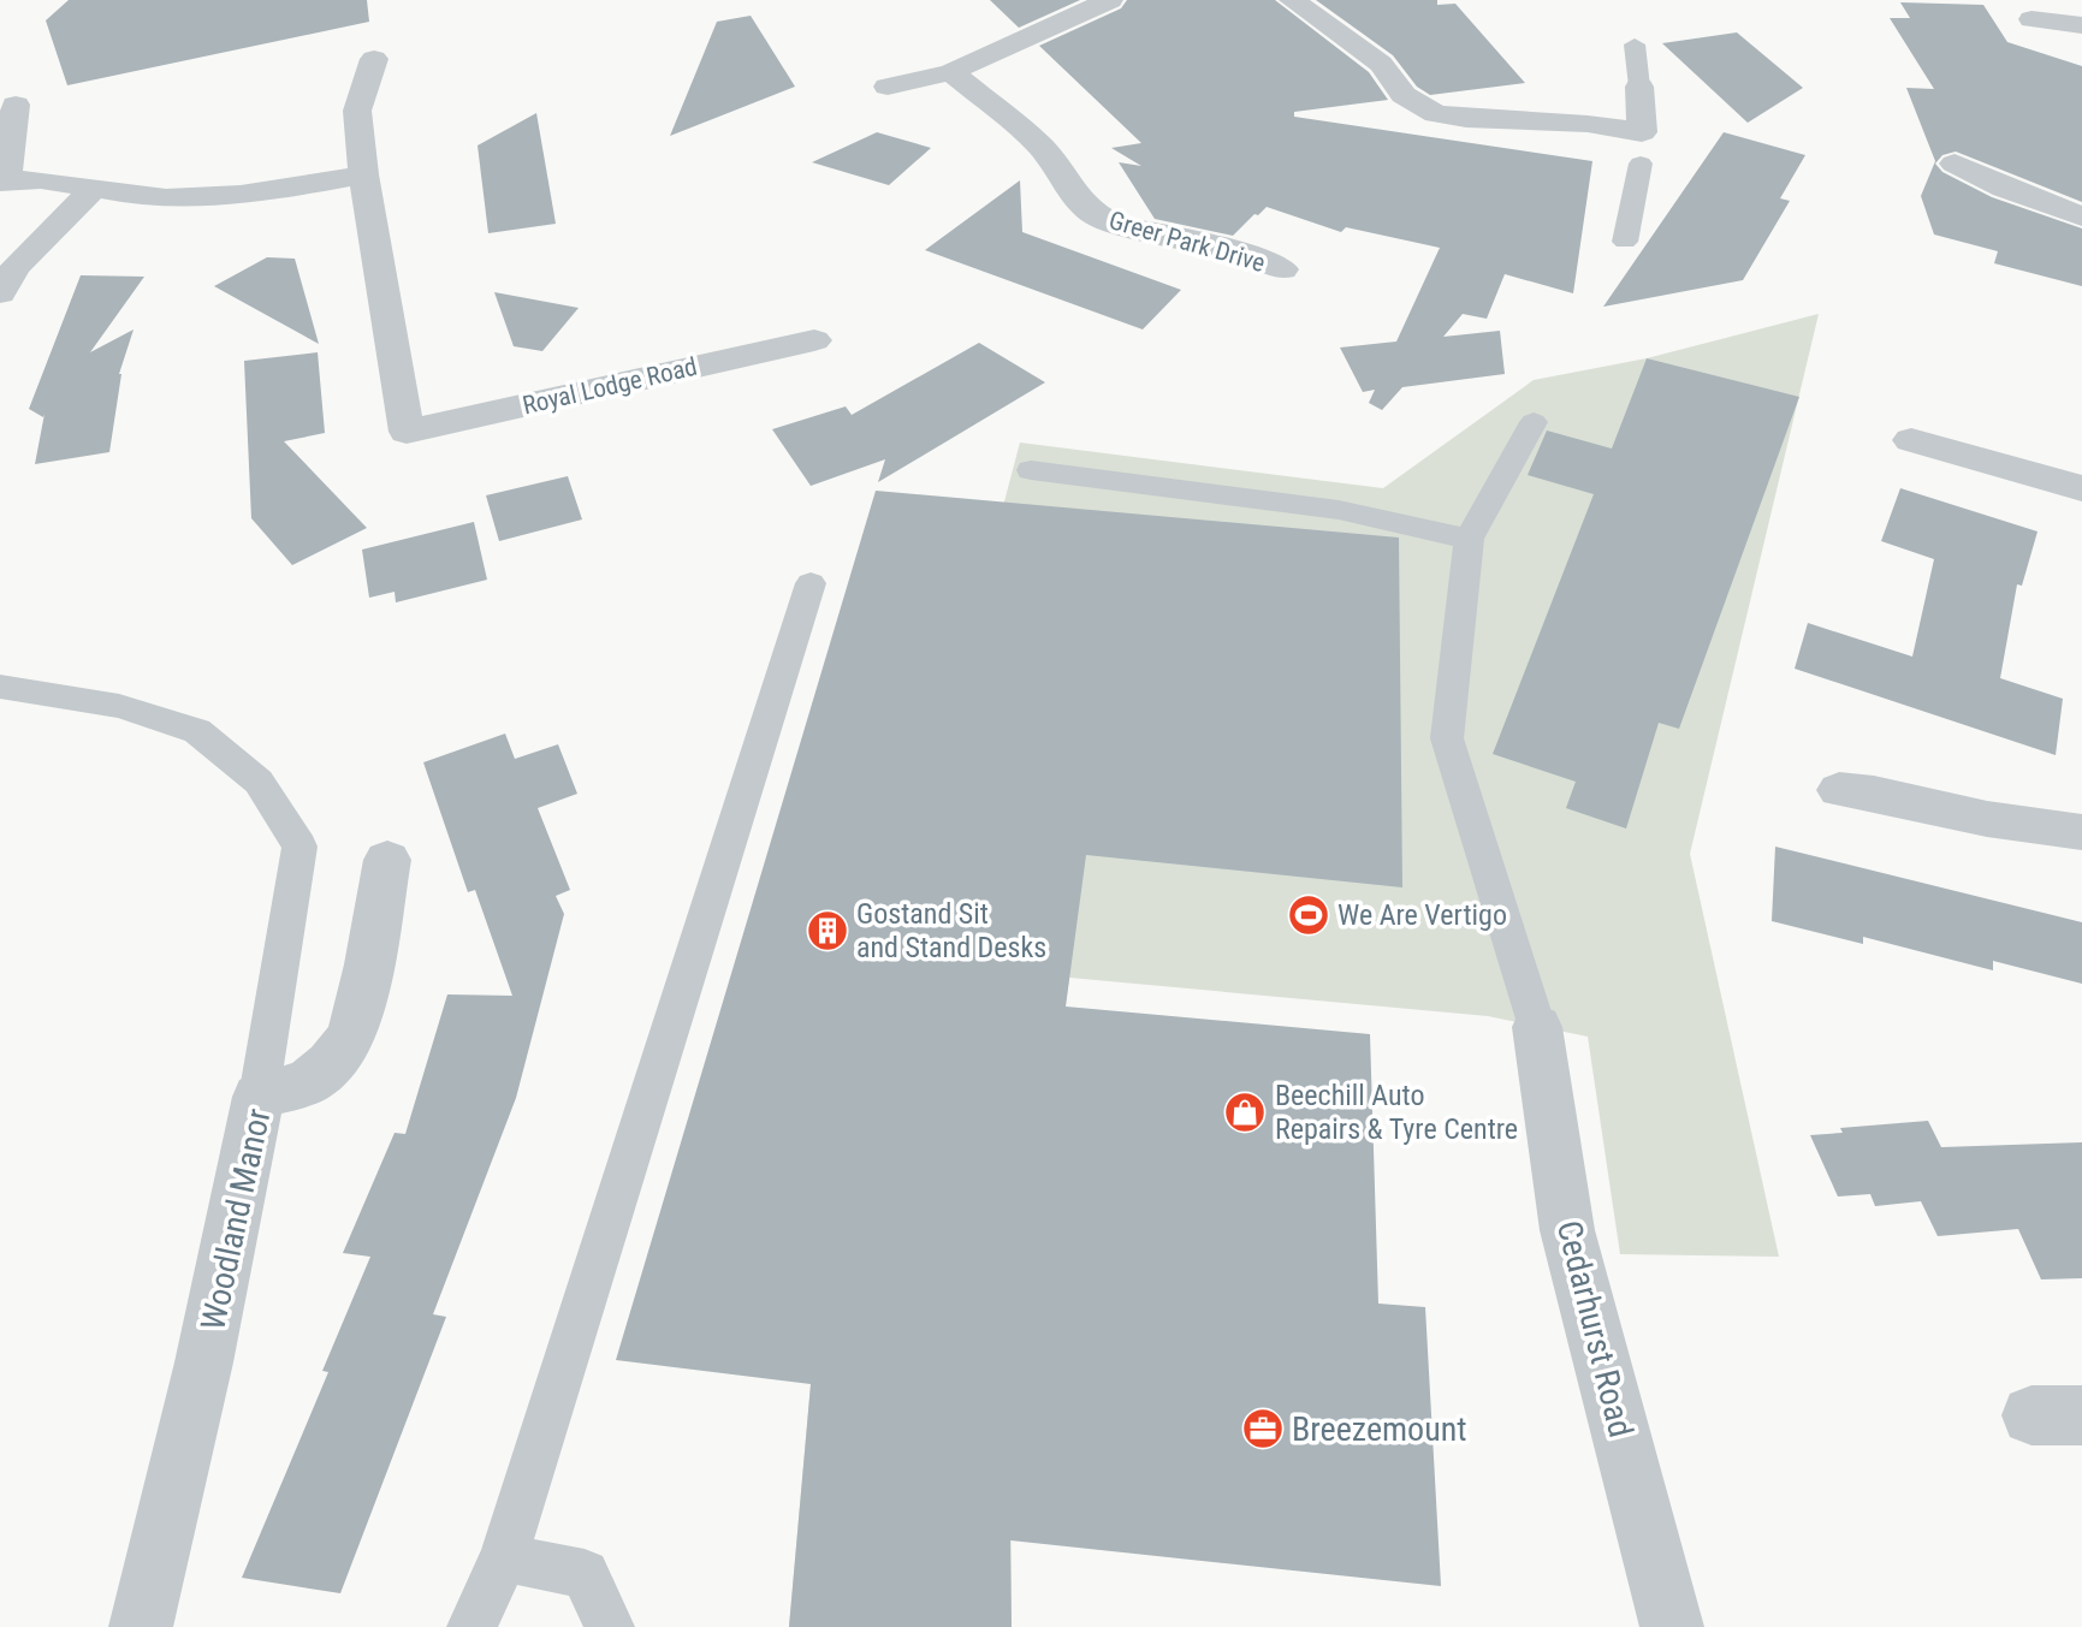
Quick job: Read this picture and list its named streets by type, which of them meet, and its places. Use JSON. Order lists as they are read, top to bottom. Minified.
{"streets":{"street":["Greer Park Drive","Royal Lodge Road","Woodland Manor","Cedarhurst Road"]},"places":{"sports":["We Are Vertigo"],"building":["Gostand Sit and Stand Desks"],"shop":["Beechill Auto Repairs & Tyre Centre"],"office":["Breezemount"]}}
